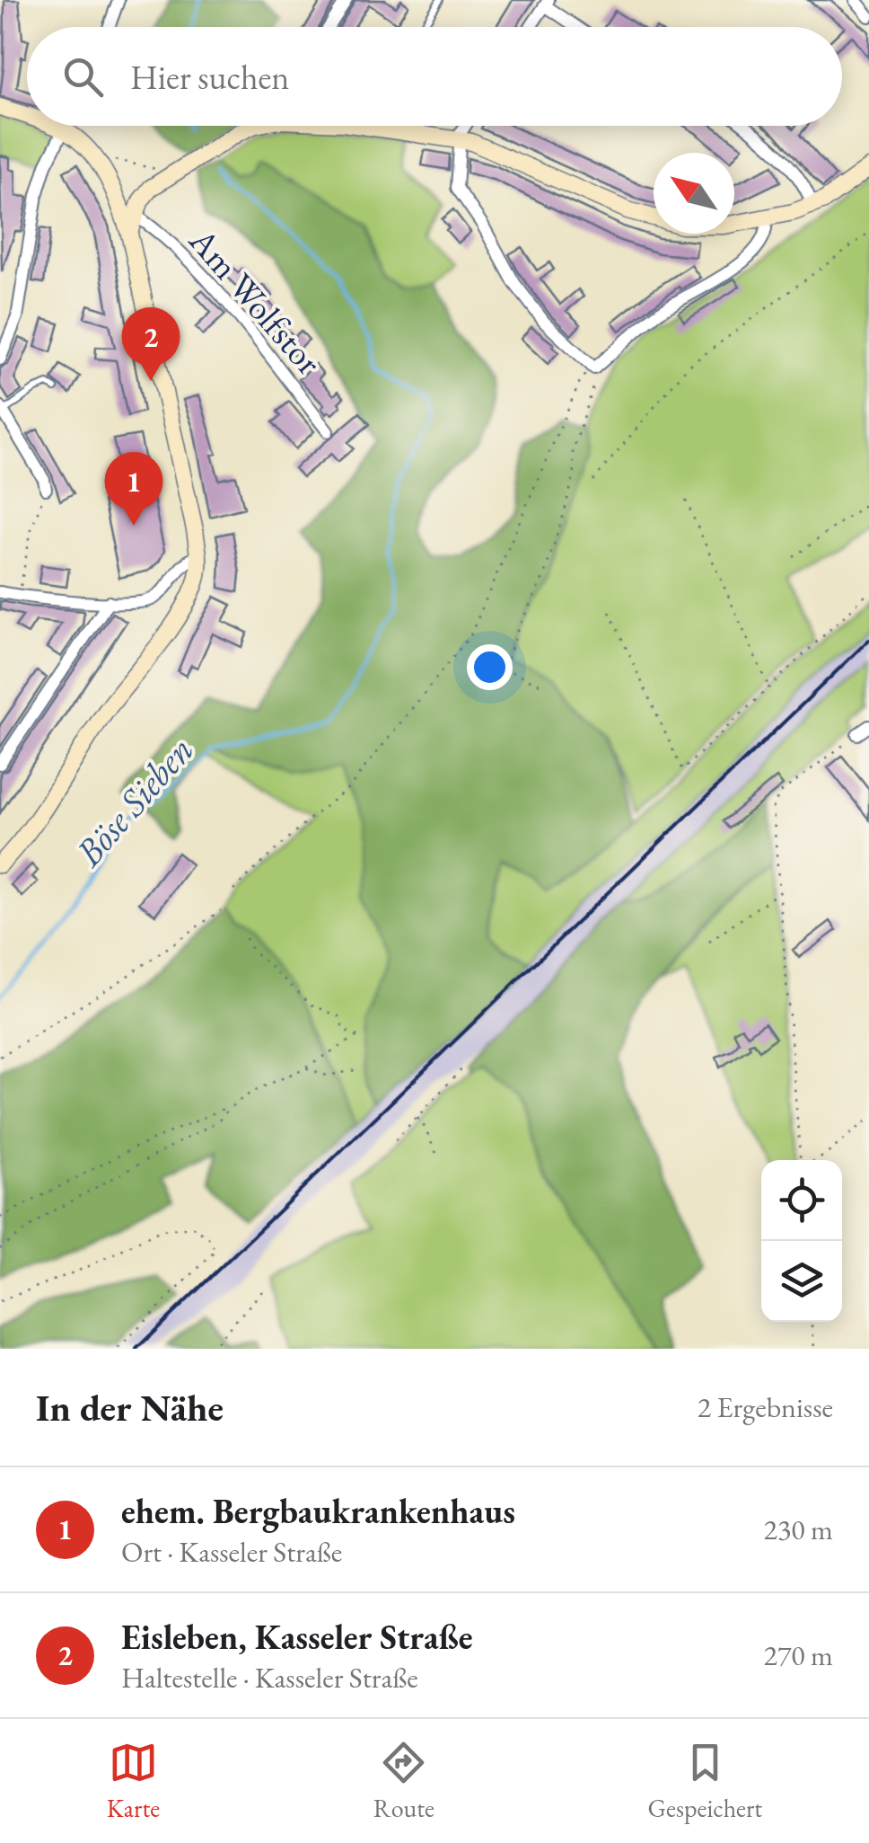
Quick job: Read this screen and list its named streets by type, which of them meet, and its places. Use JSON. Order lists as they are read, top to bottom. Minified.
{"streets":{"street":["Am Wolfstor"]},"water":["Böse Sieben"],"north":"top left","page":{"search":"Hier suchen","pins":["2","1"],"heading":["In der Nähe","2 Ergebnisse"],"list":[{"mark":"1","name":"ehem. Bergbaukrankenhaus","note":"Ort · Kasseler Straße","value":"230 m"},{"mark":"2","name":"Eisleben, Kasseler Straße","note":"Haltestelle · Kasseler Straße","value":"270 m"}],"nav":["Karte","Route","Gespeichert"]}}
